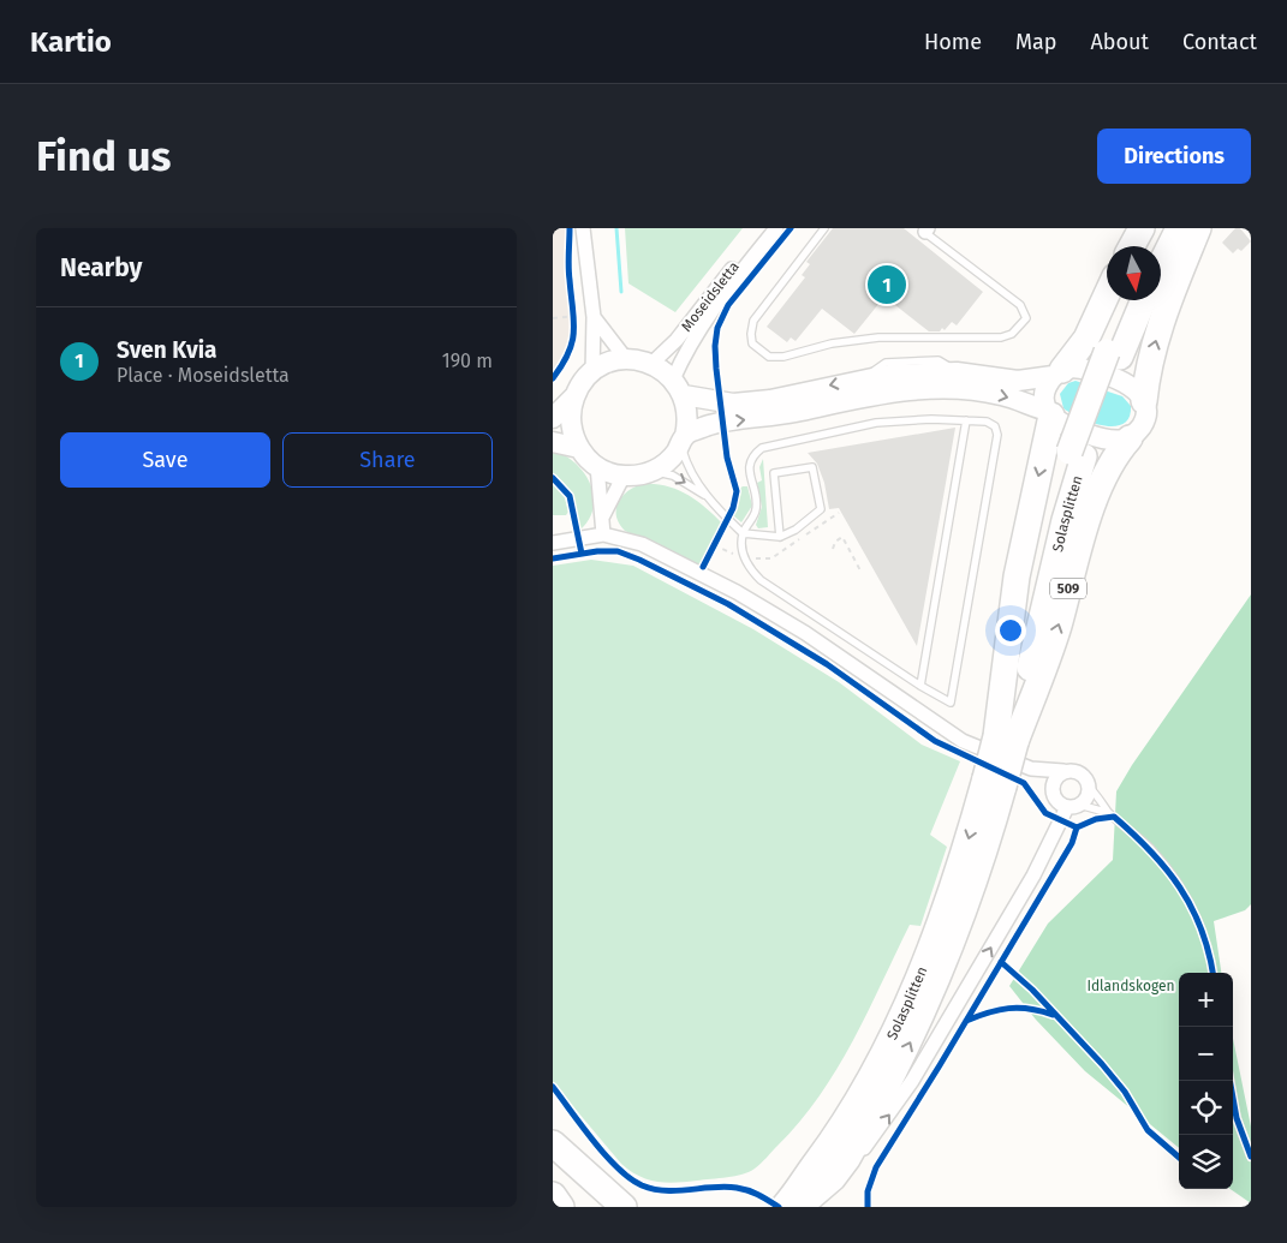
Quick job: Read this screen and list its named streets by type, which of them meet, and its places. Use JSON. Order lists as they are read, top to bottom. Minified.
{"streets":{"highway":["Solasplitten","509"],"street":["Moseidsletta"]},"crossings":[["Solasplitten","509"]],"parks":["Idlandskogen"],"north":"bottom","page":{"header":"Kartio","nav":["Home","Map","About","Contact"],"buttons":["Directions",["Save","Share"]],"title":"Find us","heading":"Nearby","pins":"1","list":[{"mark":"1","name":"Sven Kvia","note":"Place · Moseidsletta","value":"190 m"}],"map_buttons":["+","−"]}}
